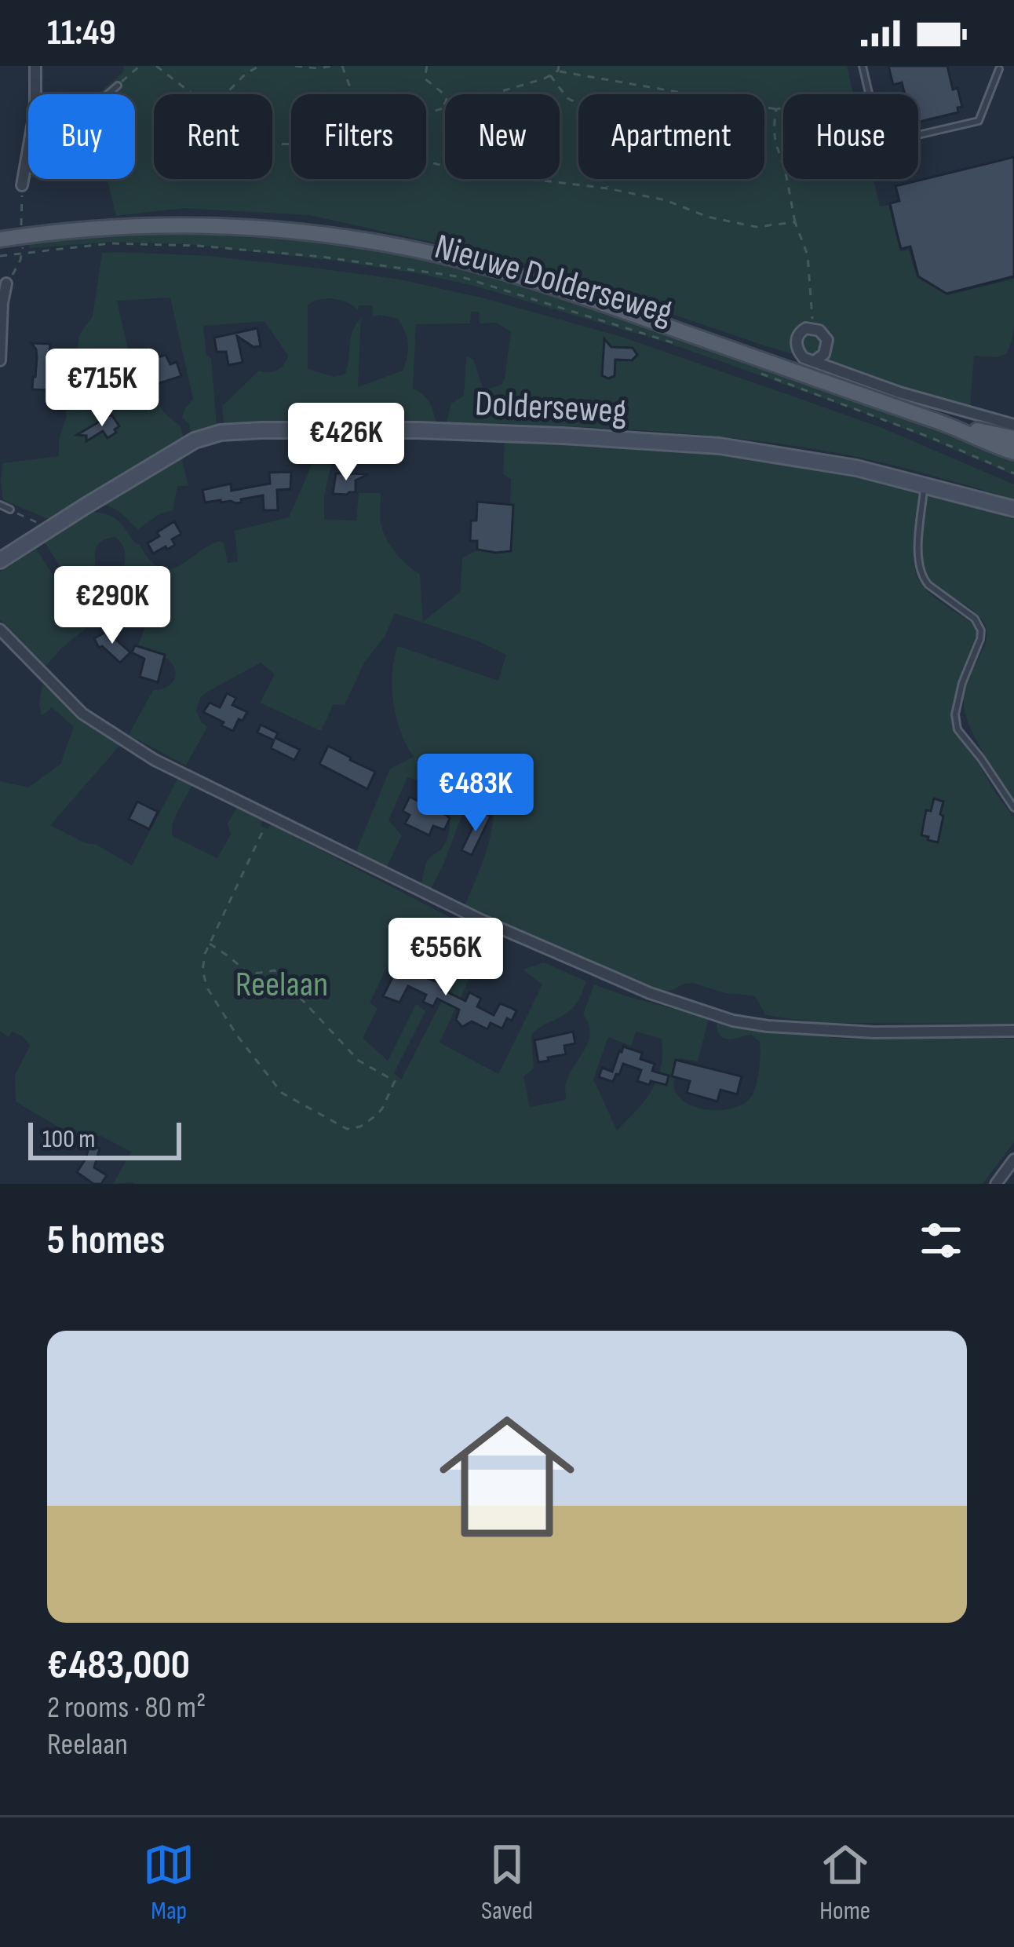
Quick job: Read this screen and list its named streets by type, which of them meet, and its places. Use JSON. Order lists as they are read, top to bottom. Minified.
{"streets":{"main road":["Nieuwe Dolderseweg","Dolderseweg"]},"parks":["Reelaan"],"scale_bar":"100 m","page":{"status":"11:49","chip":["Buy","Rent","Filters","New","Apartment","House"],"price":["€715K","€426K","€290K","€483K","€556K"],"scale":"100 m","heading":"5 homes","list":[{"name":"€483,000","note":"2 rooms · 80 m² · Reelaan"}],"tabs":["Map","Saved","Home"]}}
